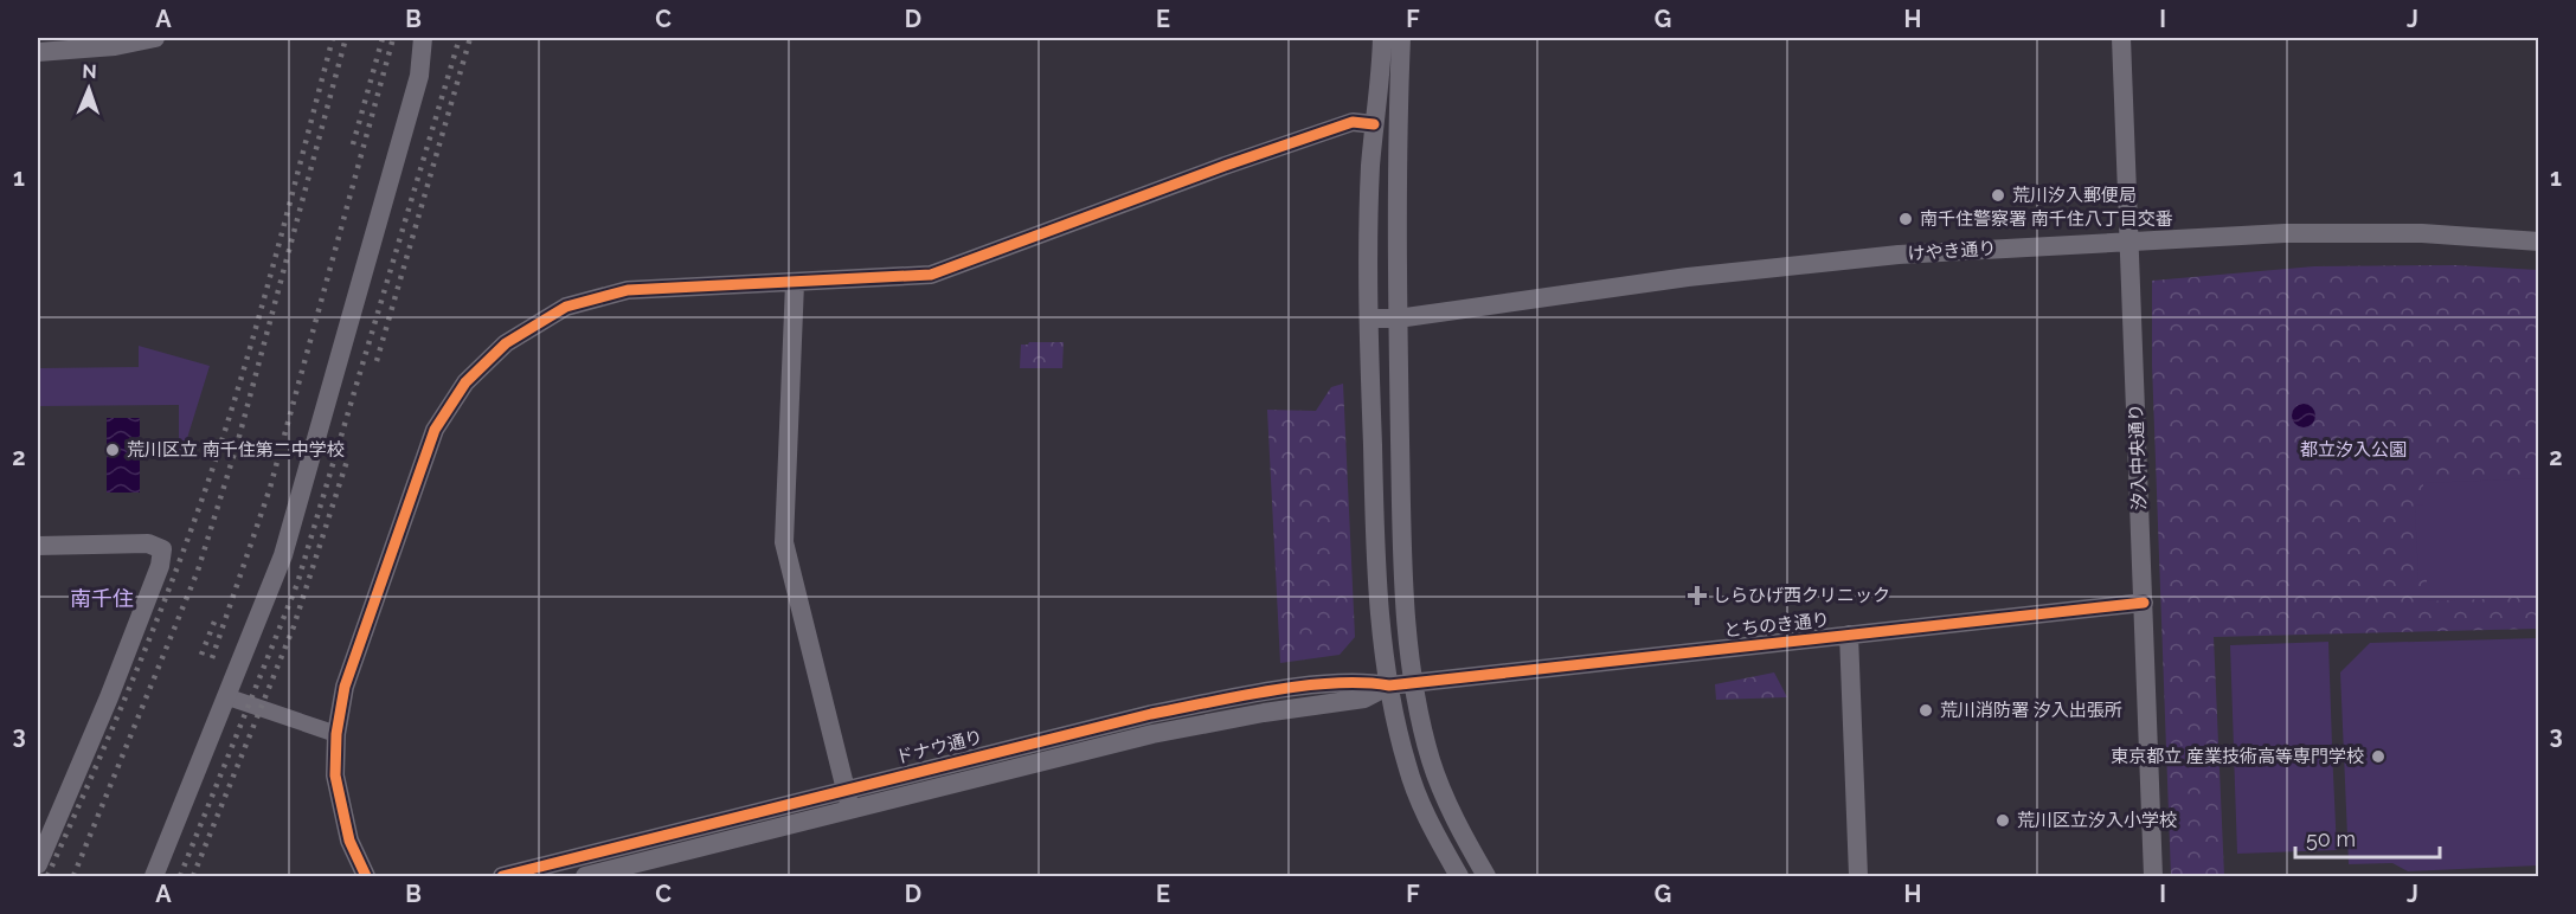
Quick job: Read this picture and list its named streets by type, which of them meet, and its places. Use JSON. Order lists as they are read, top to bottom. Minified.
{"streets":{"street":["けやき通り","汐入中央通り","とちのき通り"],"cycle path":["ドナウ通り"]},"crossings":[["けやき通り","汐入中央通り"],["汐入中央通り","とちのき通り"]],"districts":["南千住"],"parks":["都立汐入公園"],"places":{"other":["荒川汐入郵便局","南千住警察署 南千住八丁目交番","荒川区立 南千住第二中学校","荒川消防署 汐入出張所","東京都立 産業技術高等専門学校","荒川区立汐入小学校"],"health":["しらひげ西クリニック"]},"scale_bar":"50 m","north":"top","grid":{"columns":["A","B","C","D","E","F","G","H","I","J"],"rows":["1","2","3"]}}
